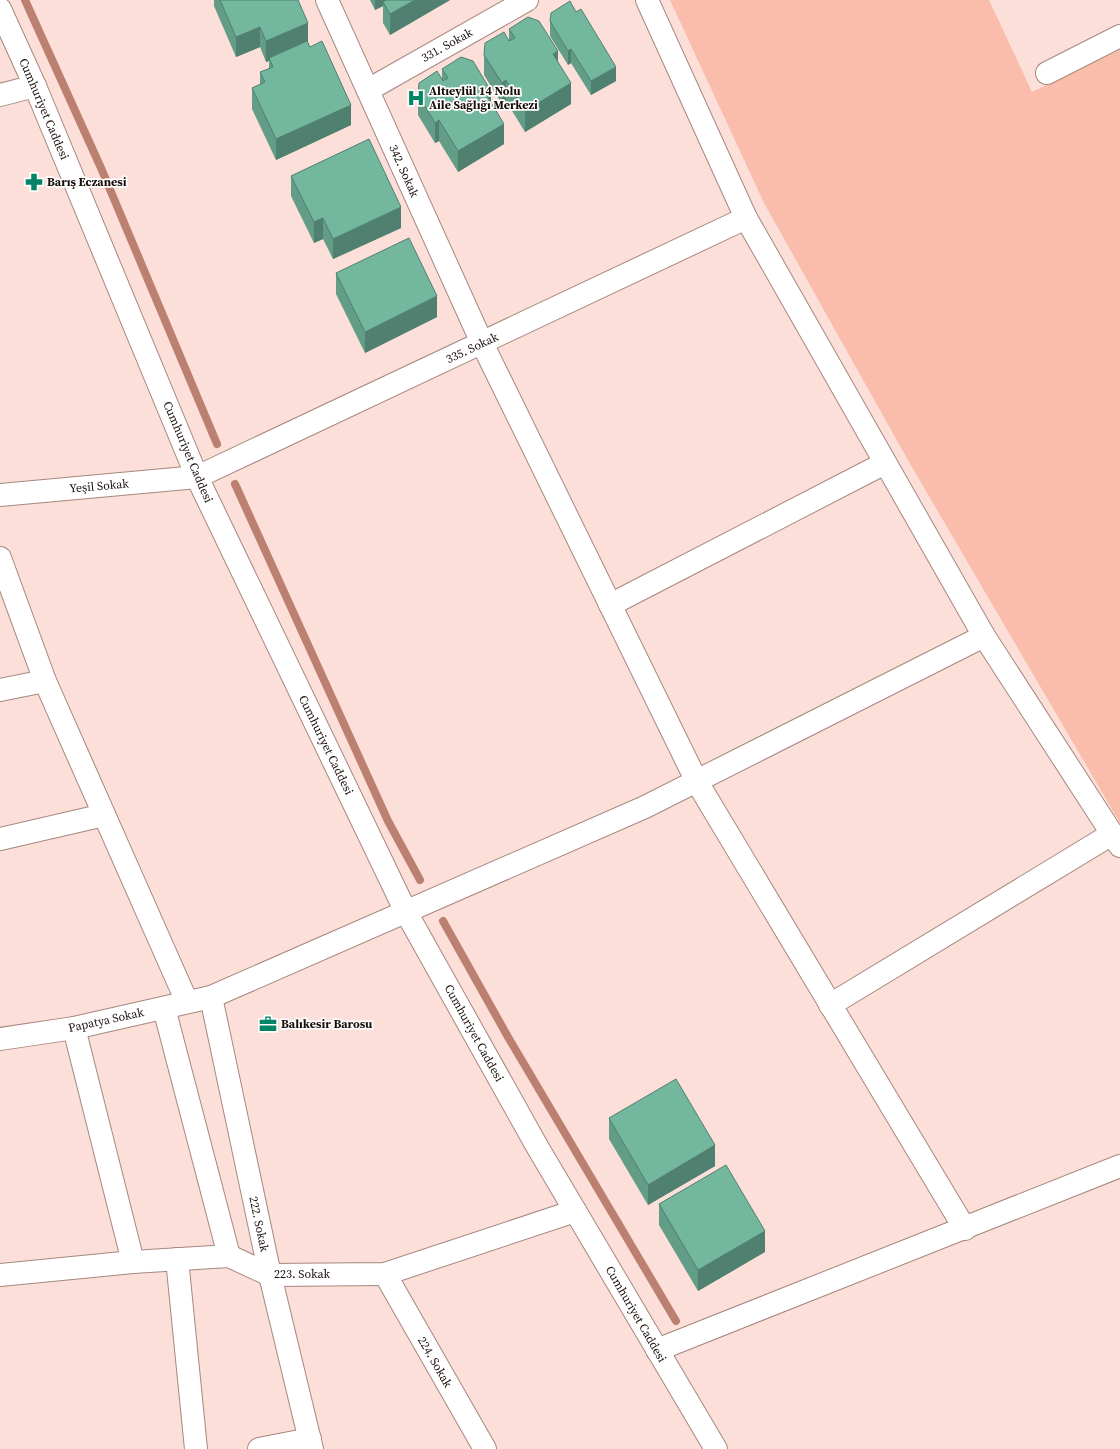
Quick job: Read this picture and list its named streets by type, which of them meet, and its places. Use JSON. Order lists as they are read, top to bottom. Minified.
{"streets":{"street":["331. Sokak","Cumhuriyet Caddesi","342. Sokak","335. Sokak","Yeşil Sokak","Papatya Sokak","222. Sokak","223. Sokak","224. Sokak"]},"crossings":[["331. Sokak","342. Sokak"],["Cumhuriyet Caddesi","335. Sokak"],["Cumhuriyet Caddesi","Yeşil Sokak"],["Cumhuriyet Caddesi","Papatya Sokak"],["Cumhuriyet Caddesi","223. Sokak"],["342. Sokak","335. Sokak"],["342. Sokak","Papatya Sokak"],["335. Sokak","Yeşil Sokak"],["Papatya Sokak","222. Sokak"],["222. Sokak","223. Sokak"],["223. Sokak","224. Sokak"]],"places":{"hospital":["Altıeylül 14 Nolu Aile Sağlığı Merkezi"],"pharmacy":["Barış Eczanesi"],"office":["Balıkesir Barosu"]}}
